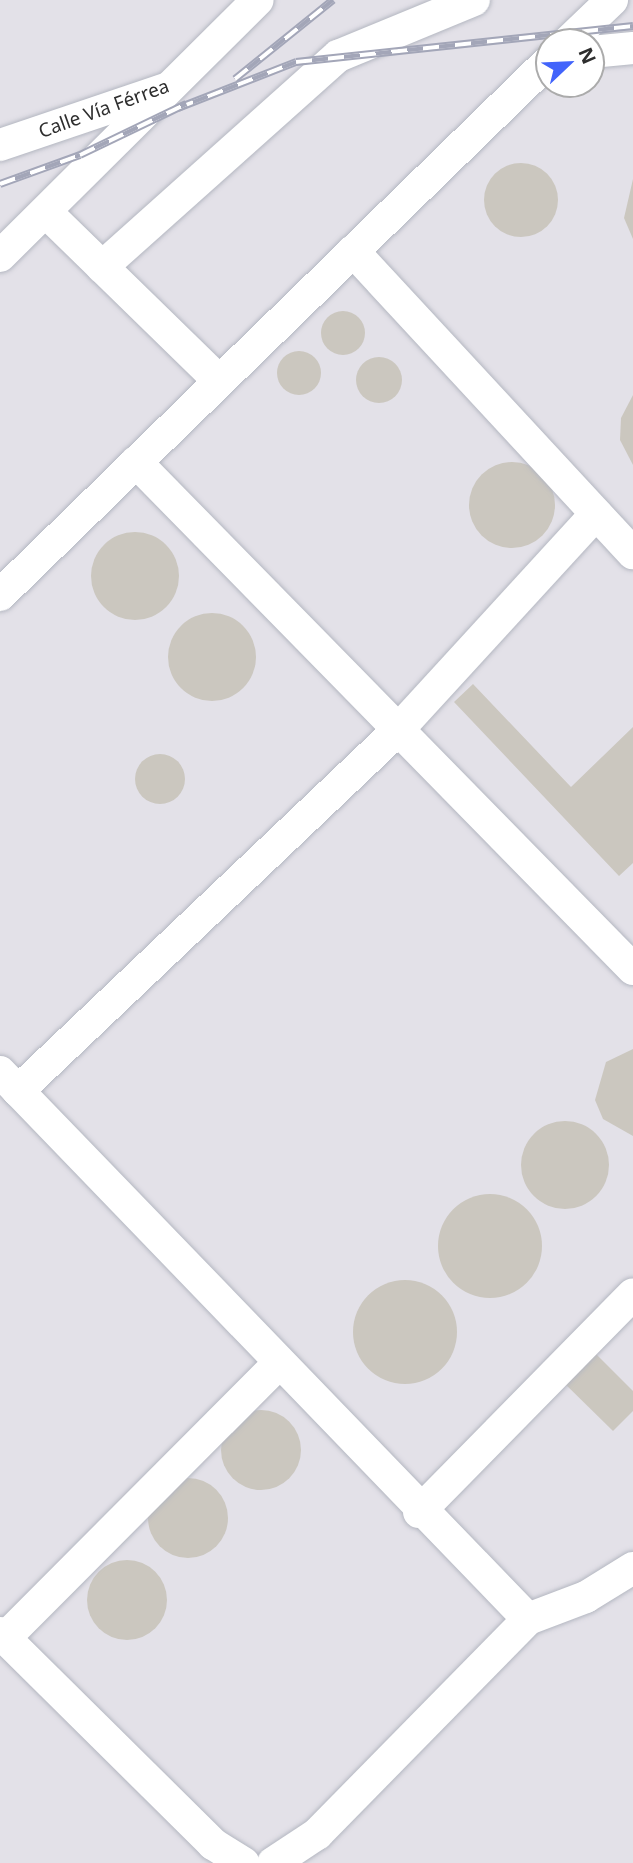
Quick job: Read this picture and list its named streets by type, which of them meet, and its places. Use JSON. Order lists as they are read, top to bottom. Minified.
{"streets":{"street":["Calle Vía Férrea"]},"north":"top right"}
